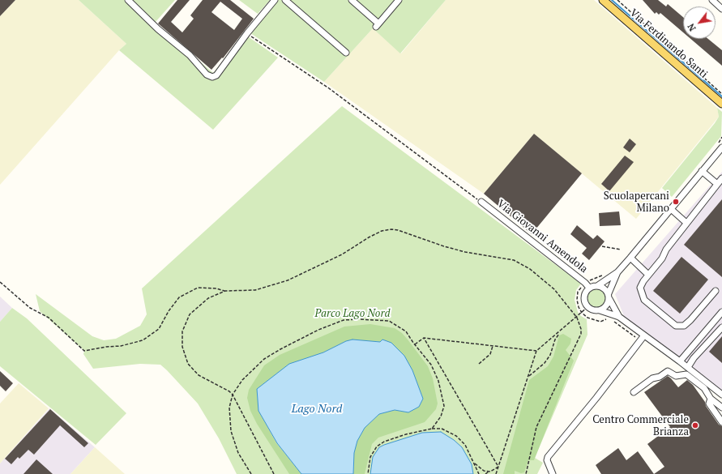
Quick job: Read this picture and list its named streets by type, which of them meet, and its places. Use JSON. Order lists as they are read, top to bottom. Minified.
{"streets":{"main road":["Via Ferdinando Santi"],"street":["Via Giovanni Amendola"]},"water":["Lago Nord"],"parks":["Parco Lago Nord"],"places":["Scuolapercani Milano","Centro Commerciale Brianza"],"north":"bottom left"}
